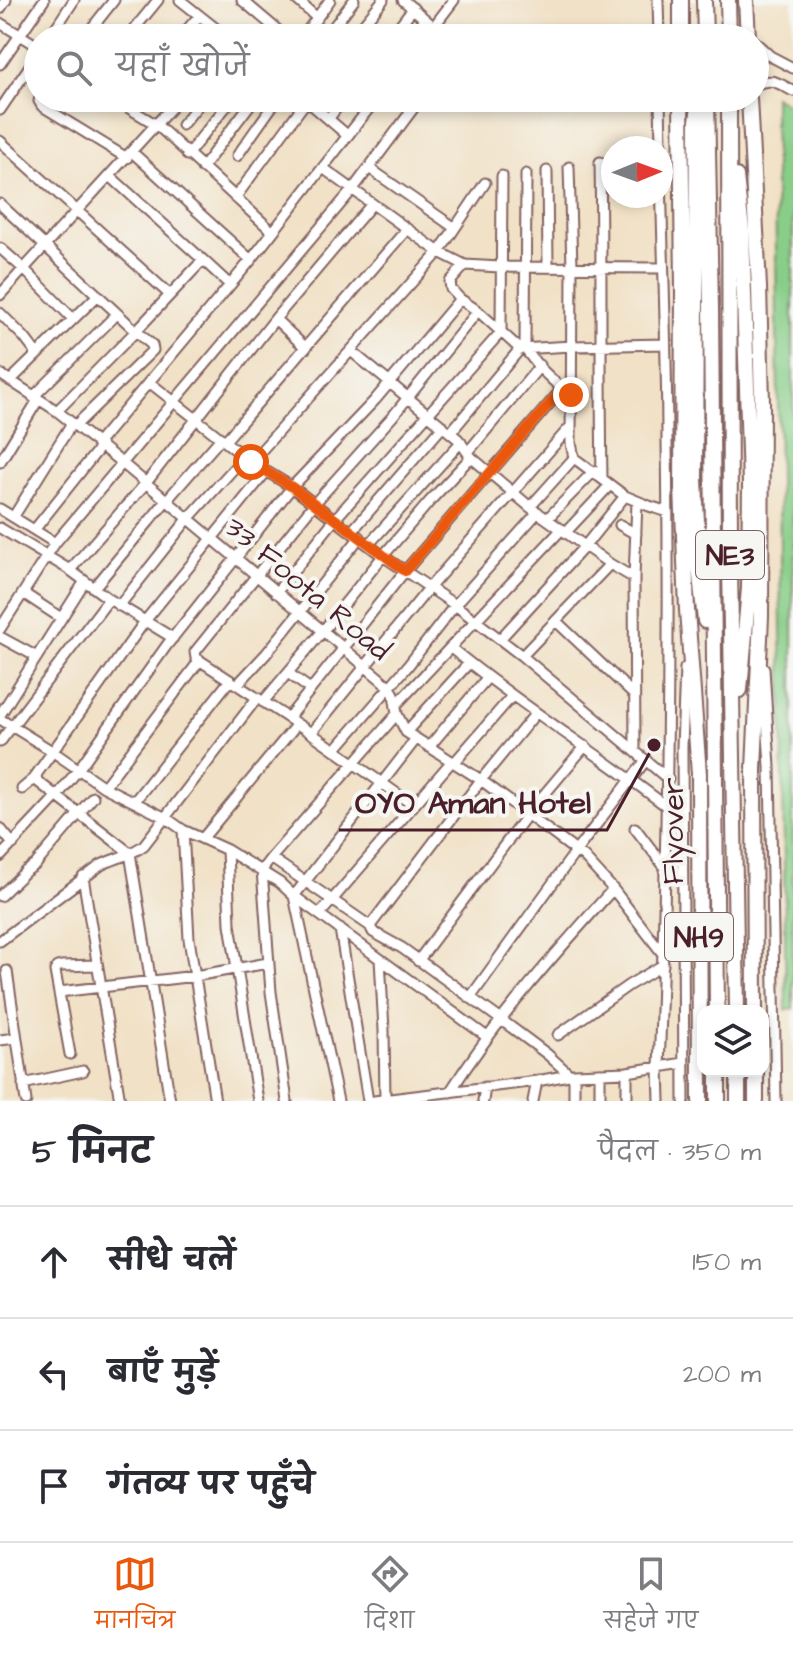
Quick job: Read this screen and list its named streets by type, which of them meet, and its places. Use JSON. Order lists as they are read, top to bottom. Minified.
{"streets":{"highway":["NE3","Flyover","NH9"],"street":["33 Foota Road"]},"places":["OYO Aman Hotel"],"north":"right","page":{"search":"यहाँ खोजें","heading":["5 मिनट","पैदल · 350 m"],"list":[["सीधे चलें","150 m"],["बाएँ मुड़ें","200 m"],"गंतव्य पर पहुँचे"],"nav":["मानचित्र","दिशा","सहेजे गए"]}}
